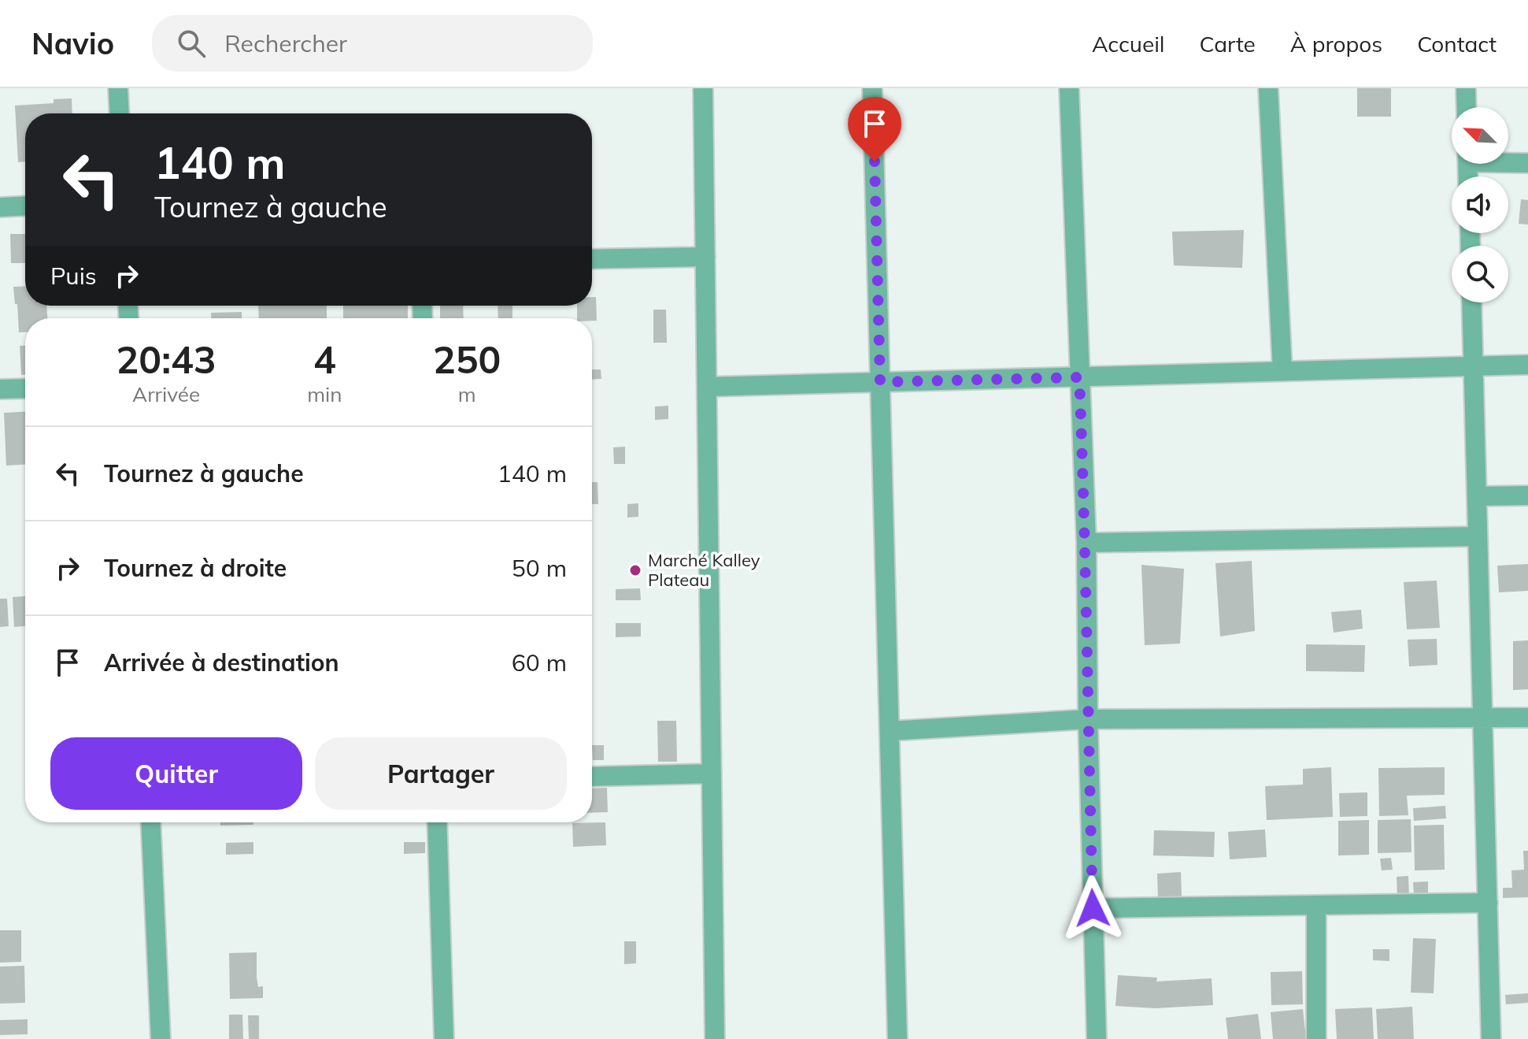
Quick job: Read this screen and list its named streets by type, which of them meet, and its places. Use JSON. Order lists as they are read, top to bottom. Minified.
{"places":["Marché Kalley Plateau"],"north":"top left","page":{"header":"Navio","search":"Rechercher","nav":["Accueil","Carte","À propos","Contact"],"turn":["140 m","Tournez à gauche"],"then":"Puis","eta":["20:43","Arrivée","4","min","250","m"],"list":[{"name":"Tournez à gauche","value":"140 m"},{"name":"Tournez à droite","value":"50 m"},{"name":"Arrivée à destination","value":"60 m"}],"buttons":["Quitter","Partager"]}}
